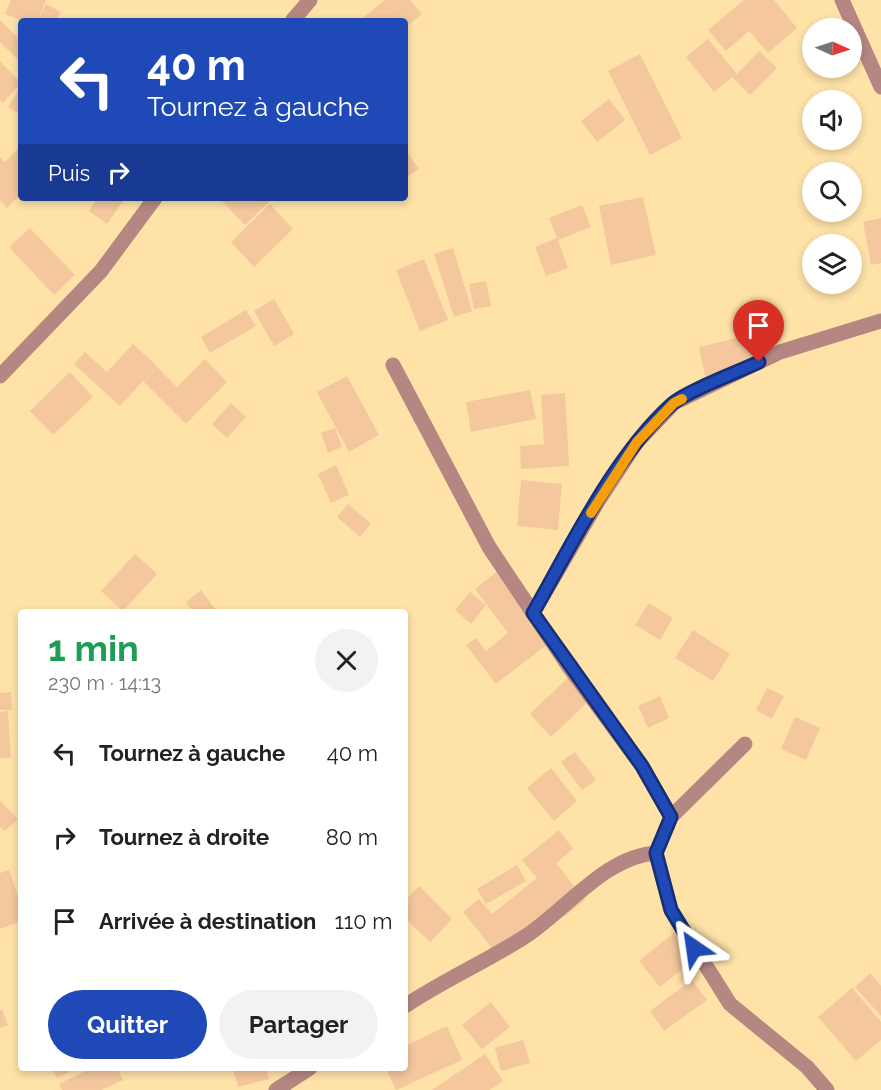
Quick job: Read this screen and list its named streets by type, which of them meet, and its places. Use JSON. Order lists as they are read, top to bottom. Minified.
{"north":"right","page":{"turn":["40 m","Tournez à gauche"],"then":"Puis","heading":["1 min","230 m · 14:13"],"list":[{"name":"Tournez à gauche","value":"40 m"},{"name":"Tournez à droite","value":"80 m"},{"name":"Arrivée à destination","value":"110 m"}],"buttons":["Quitter","Partager"]}}
